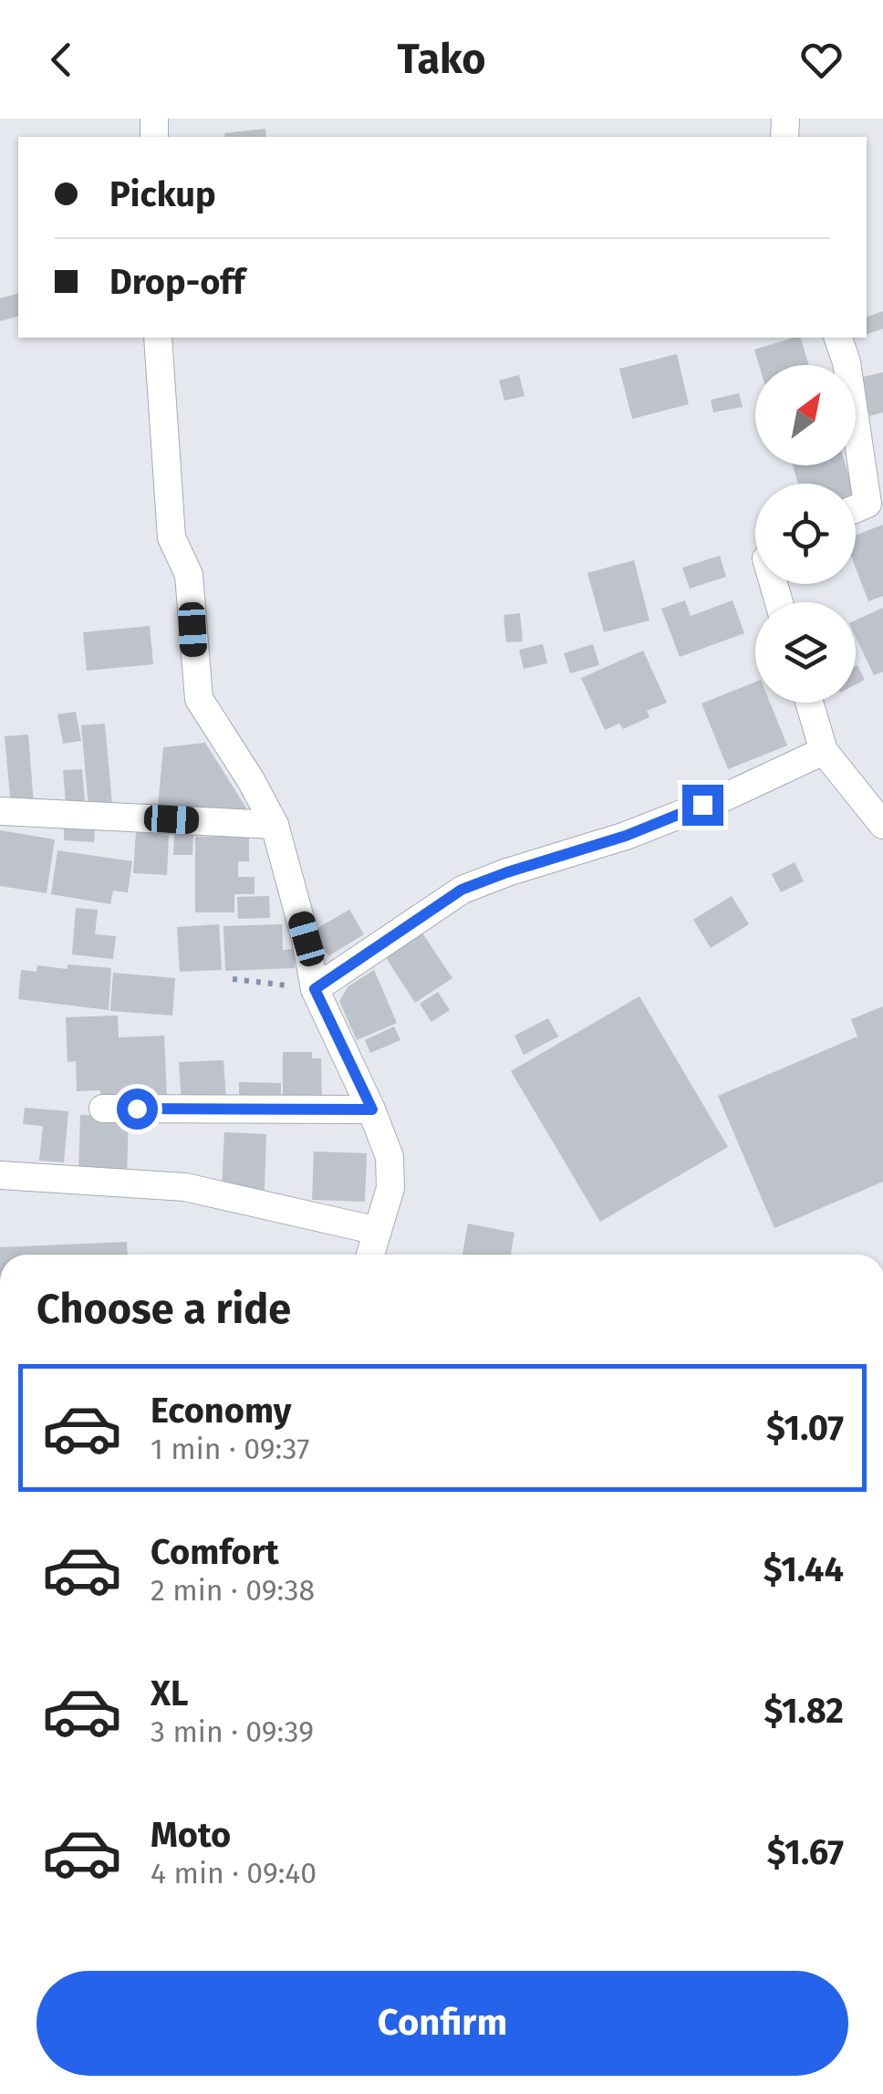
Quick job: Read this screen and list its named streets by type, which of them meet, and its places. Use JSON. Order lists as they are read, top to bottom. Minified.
{"north":"top right","page":{"header":"Tako","banner":["Pickup","Drop-off"],"heading":"Choose a ride","list":[{"name":"Economy","note":"1 min · 09:37","value":"$1.07"},{"name":"Comfort","note":"2 min · 09:38","value":"$1.44"},{"name":"XL","note":"3 min · 09:39","value":"$1.82"},{"name":"Moto","note":"4 min · 09:40","value":"$1.67"}],"buttons":"Confirm"}}
